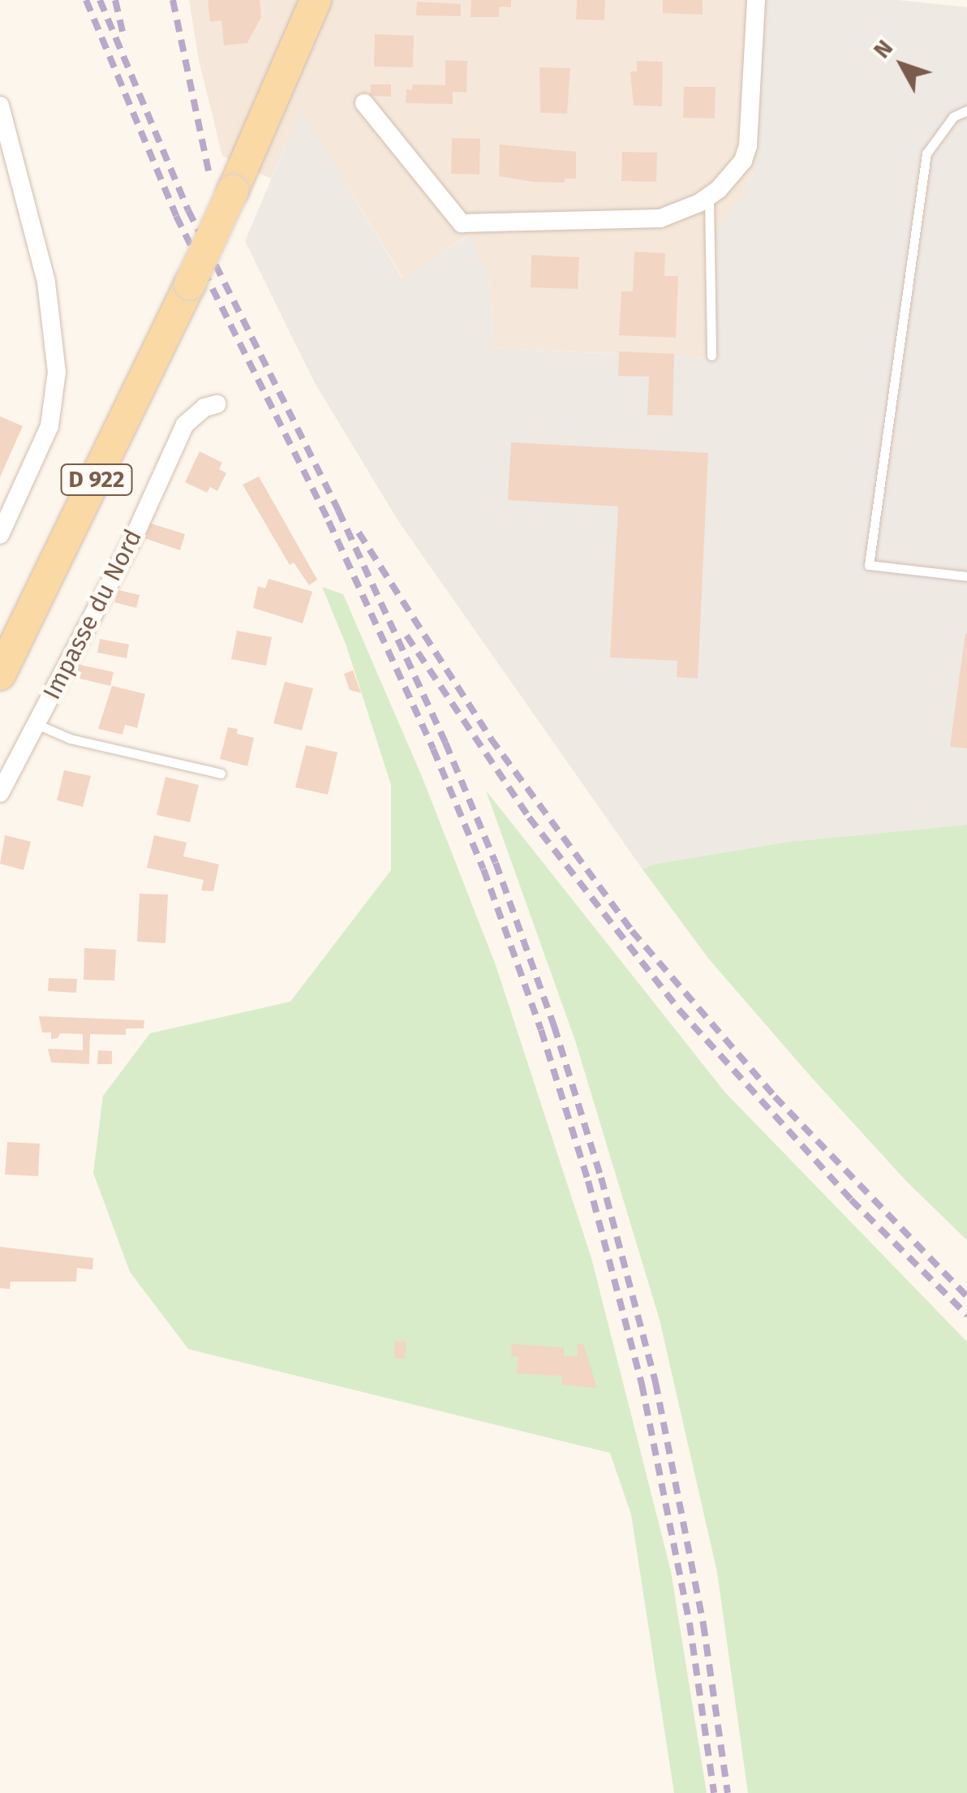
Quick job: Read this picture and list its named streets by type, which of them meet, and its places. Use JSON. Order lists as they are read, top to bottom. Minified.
{"streets":{"main road":["D 922"],"street":["Impasse du Nord"]},"north":"top left"}
